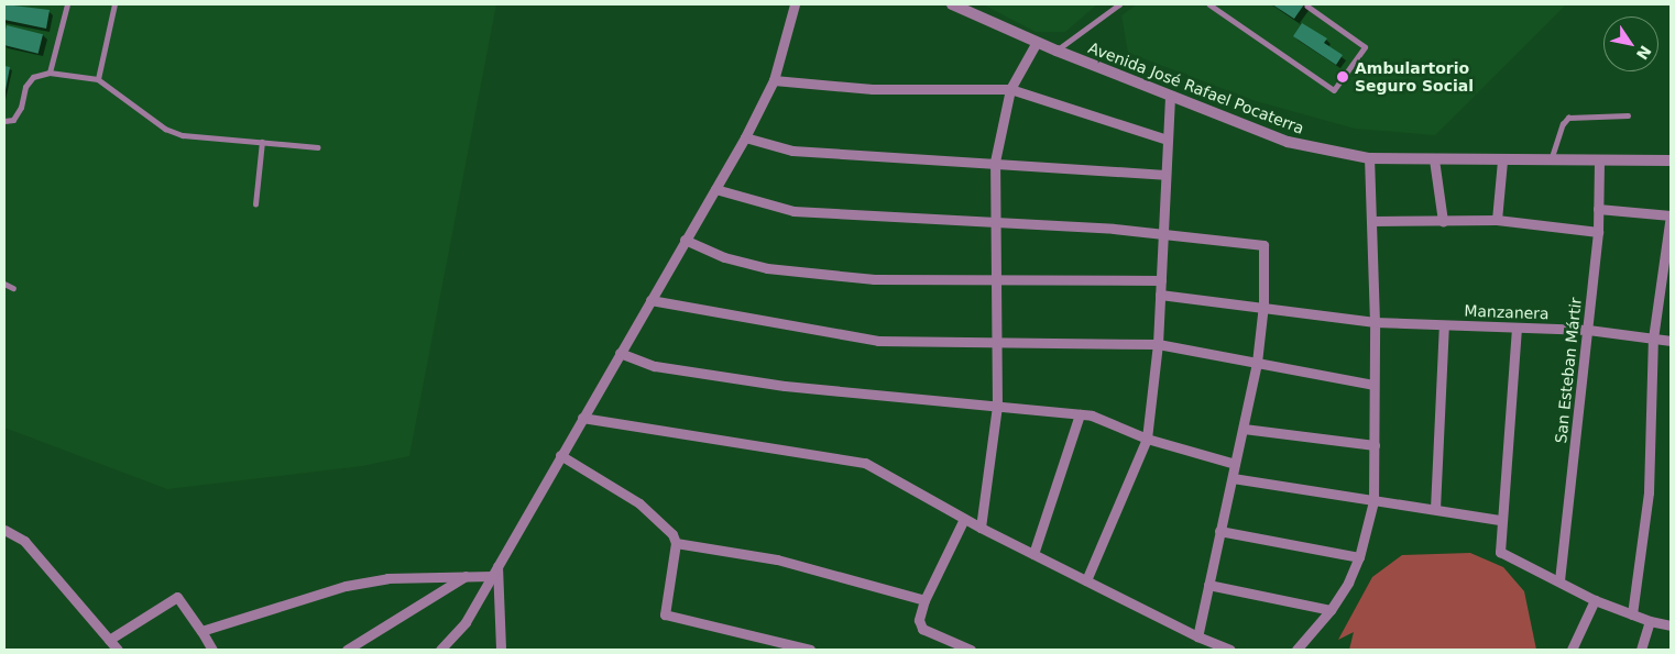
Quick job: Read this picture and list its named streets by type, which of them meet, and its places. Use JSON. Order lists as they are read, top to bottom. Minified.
{"streets":{"street":["Avenida José Rafael Pocaterra","Manzanera","San Esteban Mártir"]},"crossings":[["Avenida José Rafael Pocaterra","San Esteban Mártir"],["Manzanera","San Esteban Mártir"]],"places":["Ambulartorio Seguro Social"],"north":"bottom right"}
